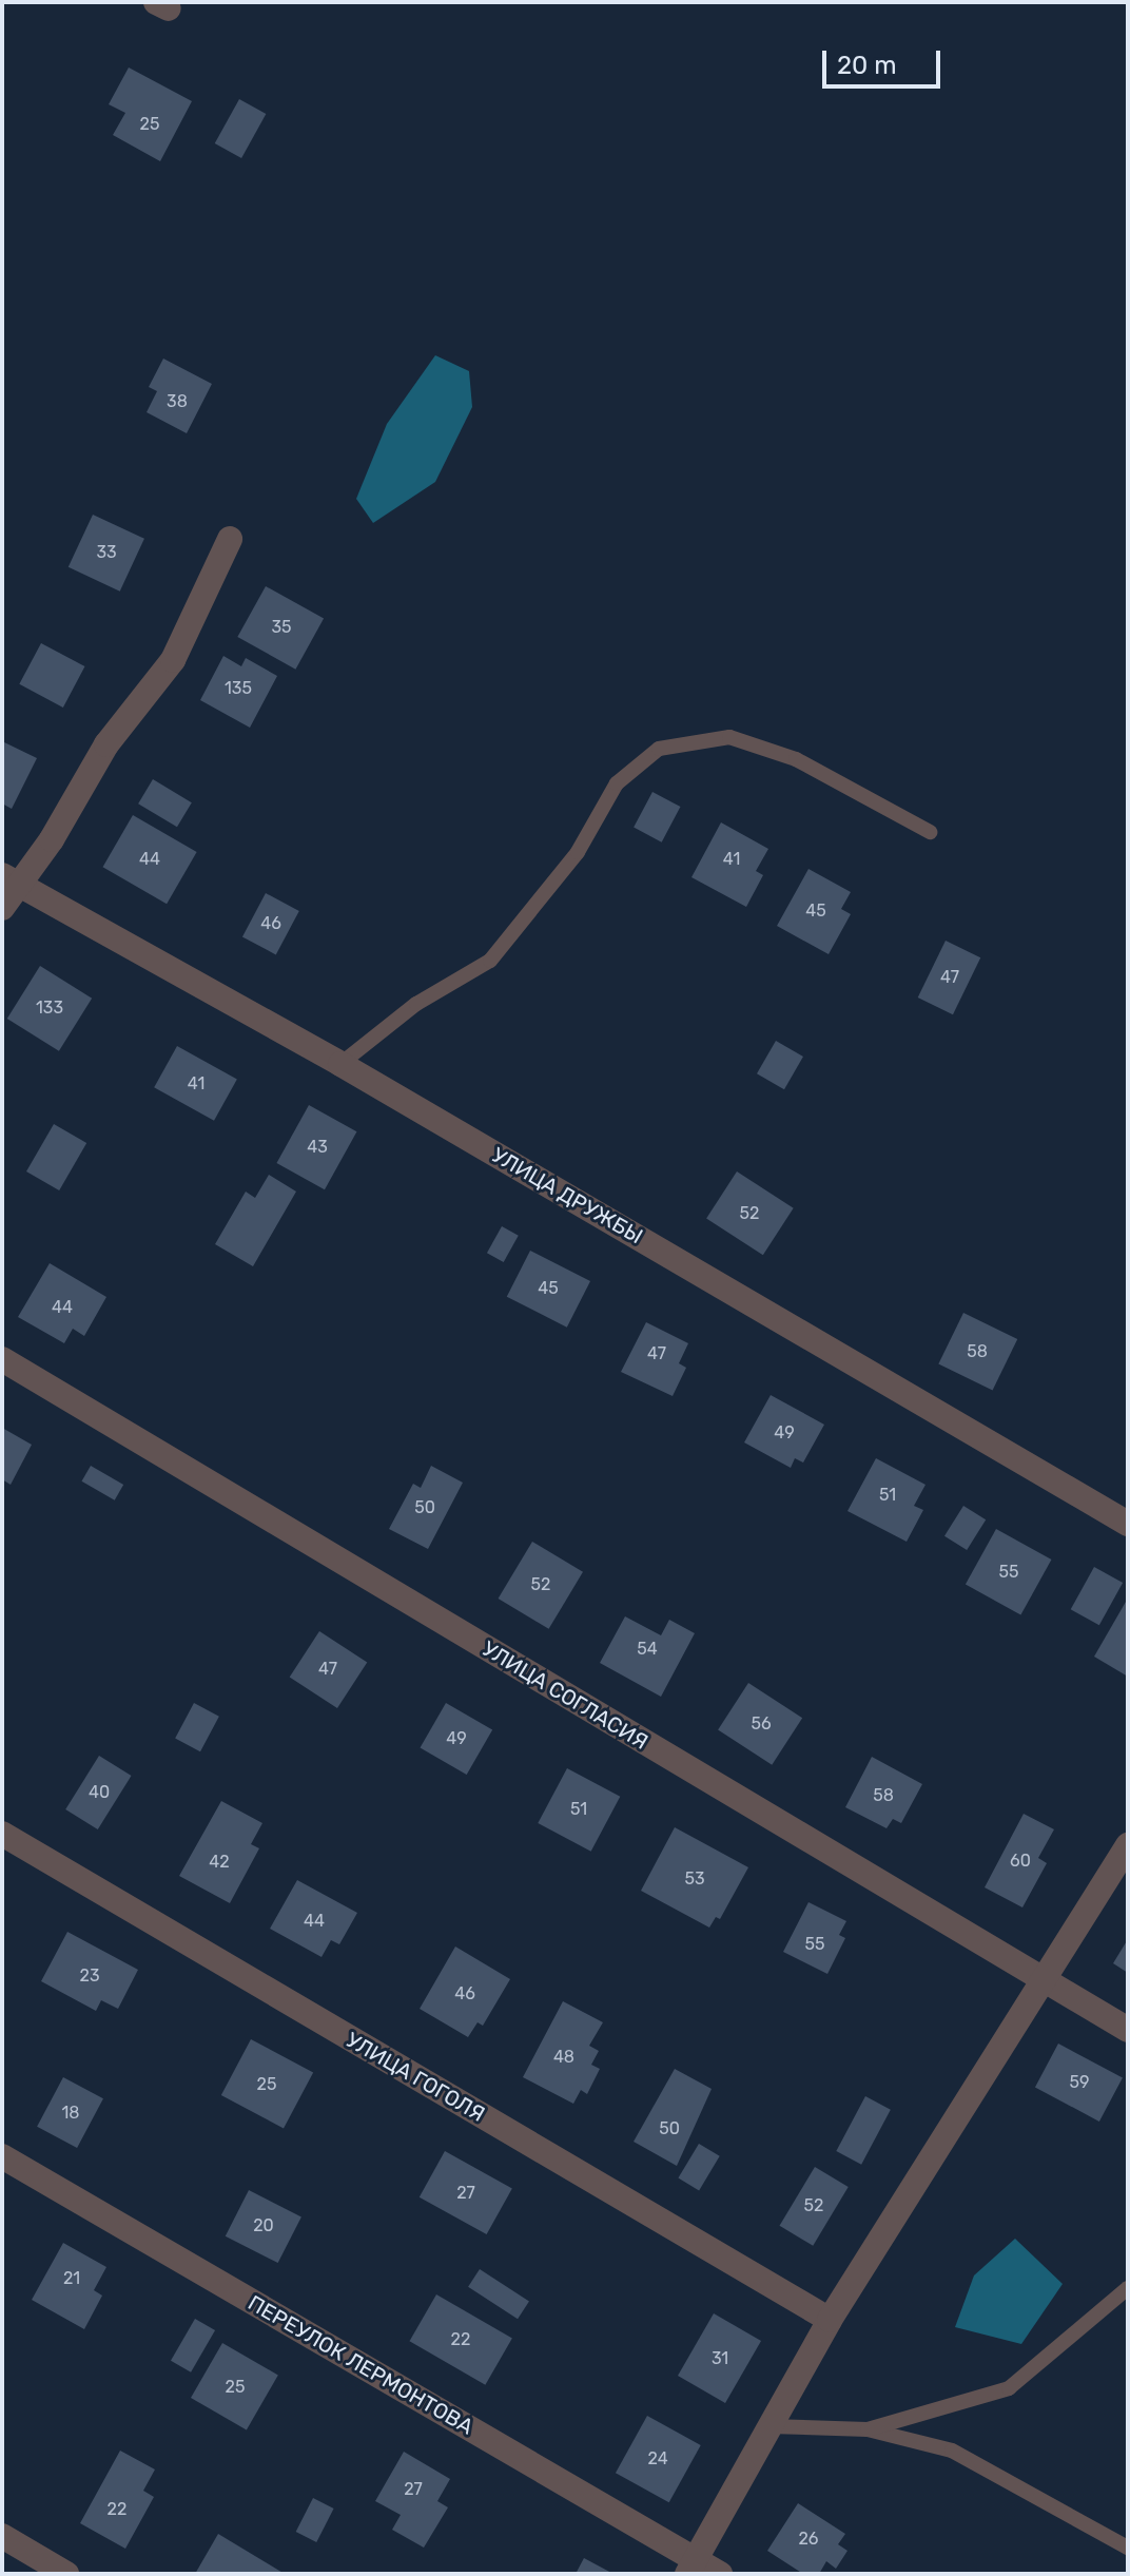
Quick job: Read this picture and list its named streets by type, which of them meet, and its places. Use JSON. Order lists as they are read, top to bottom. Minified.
{"streets":{"street":["УЛИЦА ДРУЖБЫ","УЛИЦА СОГЛАСИЯ","УЛИЦА ГОГОЛЯ","ПЕРЕУЛОК ЛЕРМОНТОВА"]},"house_numbers":["25","38","33","35","135","44","41","45","46","47","133","41","43","52","45","44","58","47","49","51","50","55","52","54","47","56","49","40","58","51","60","42","53","44","55","23","46","48","59","25","18","50","27","52","20","21","22","31","25","24","27","22","26"],"scale_bar":"20 m"}
